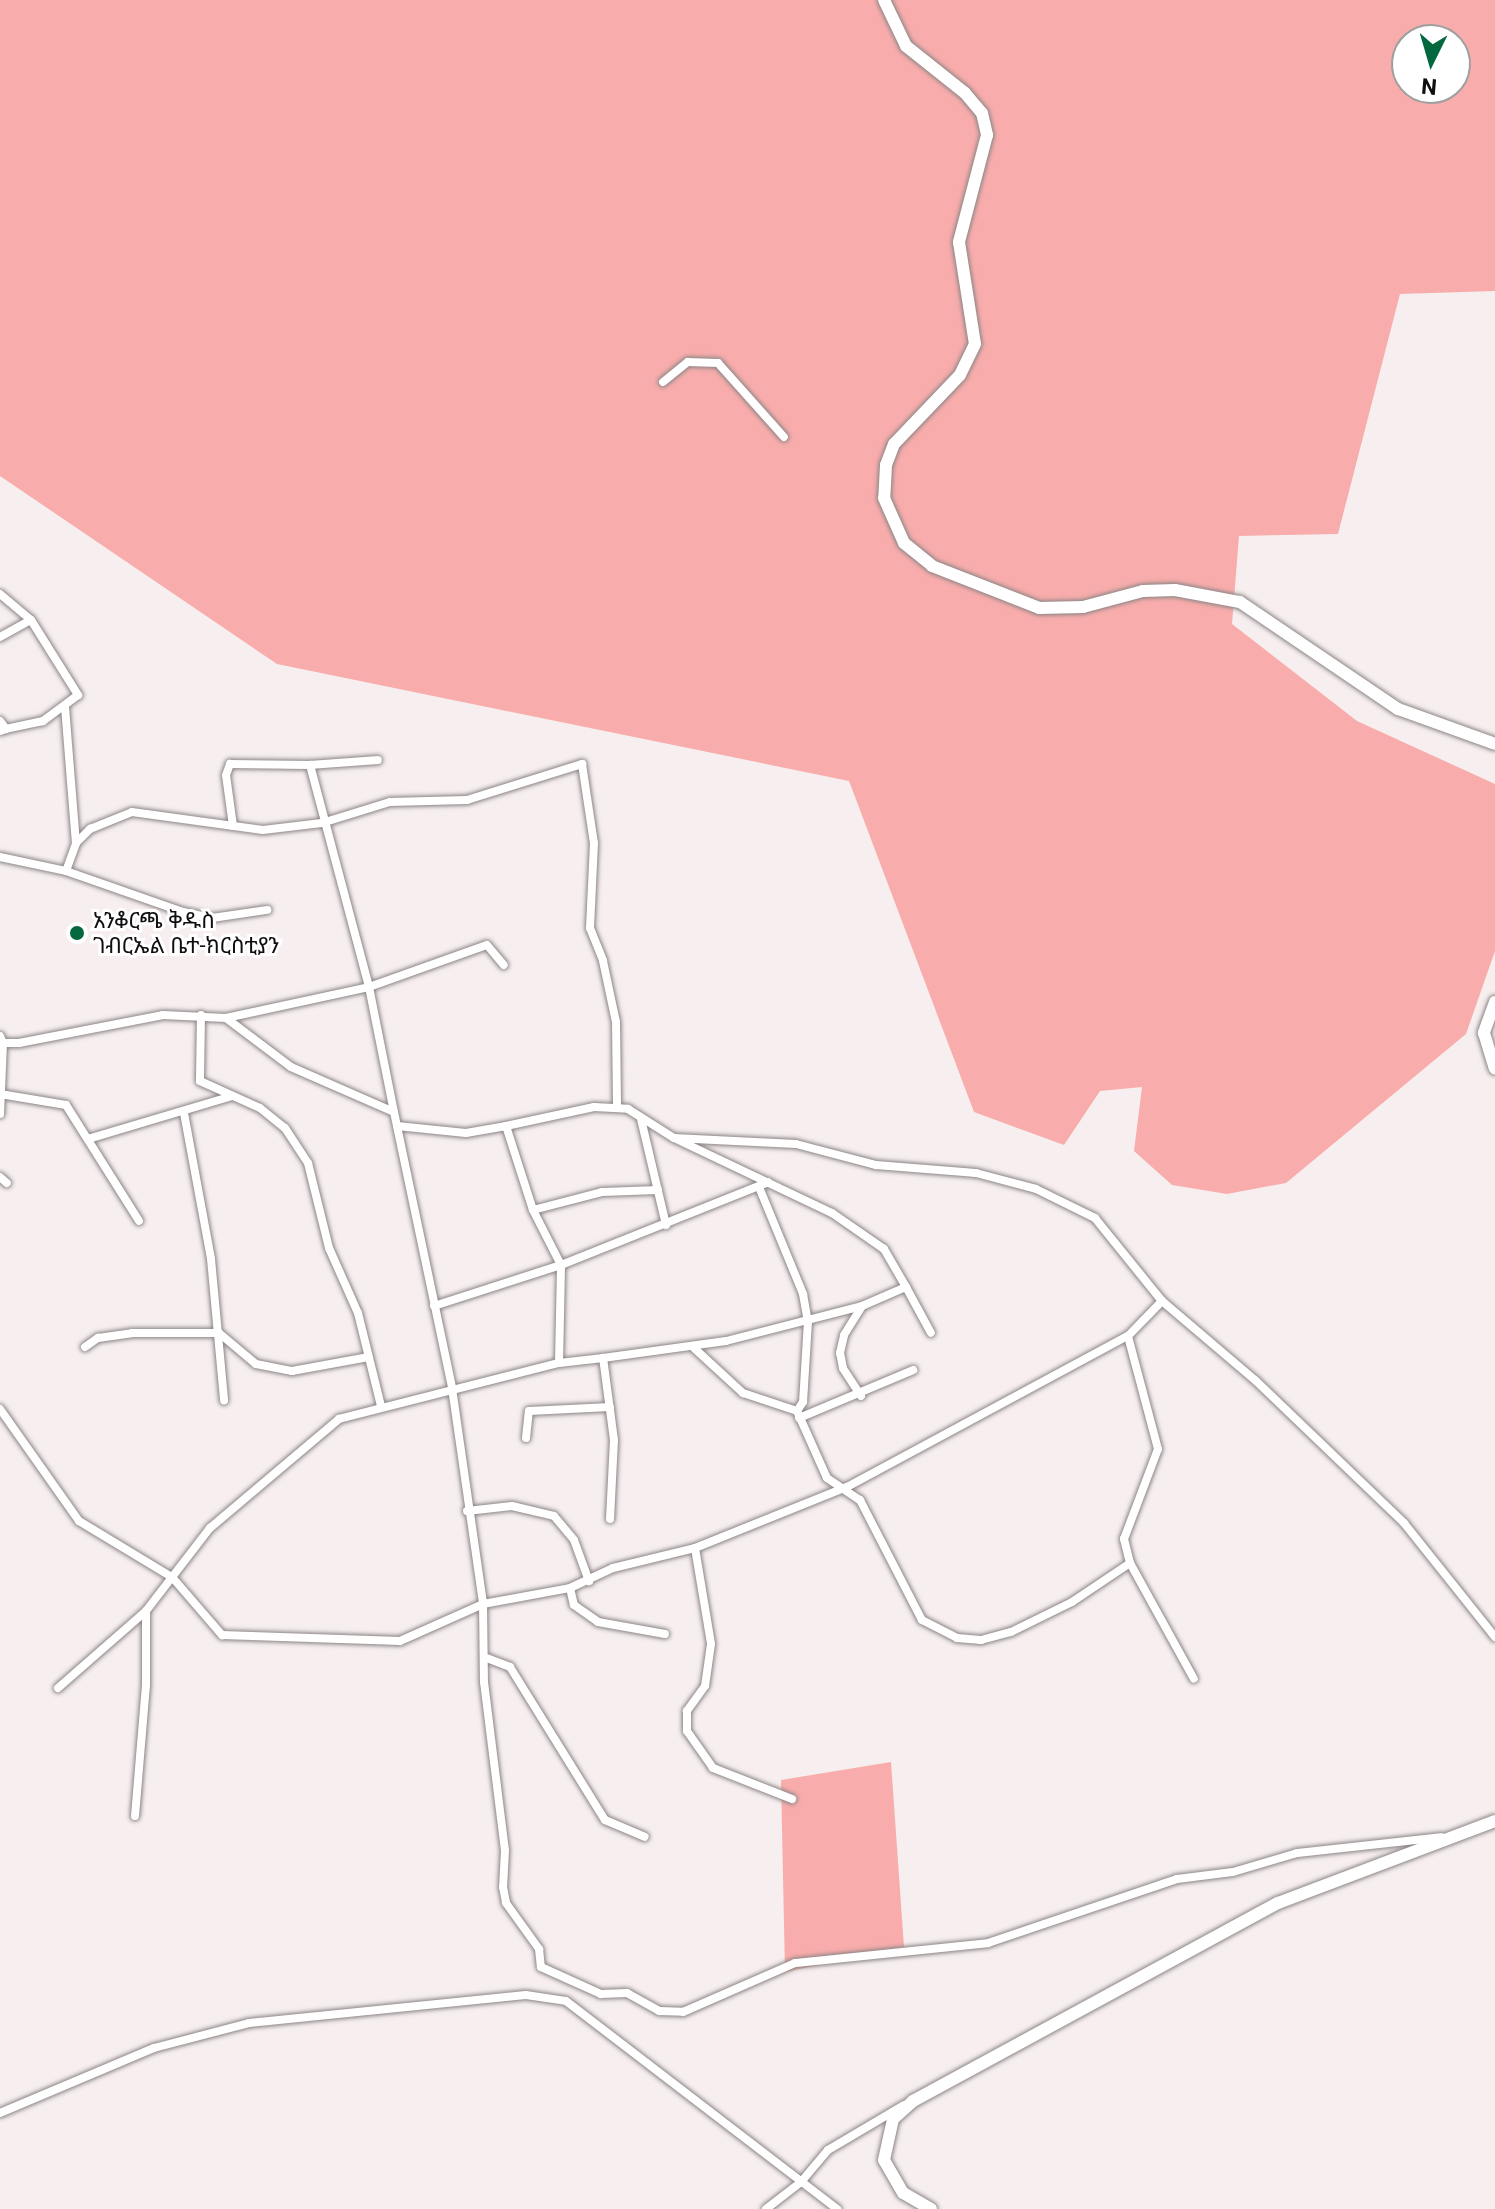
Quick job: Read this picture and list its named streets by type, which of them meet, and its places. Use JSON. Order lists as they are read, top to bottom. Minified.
{"places":["አንቆርጫ ቅዱስ ገብርኤል ቤተ-ክርስቲያን"],"north":"bottom"}
